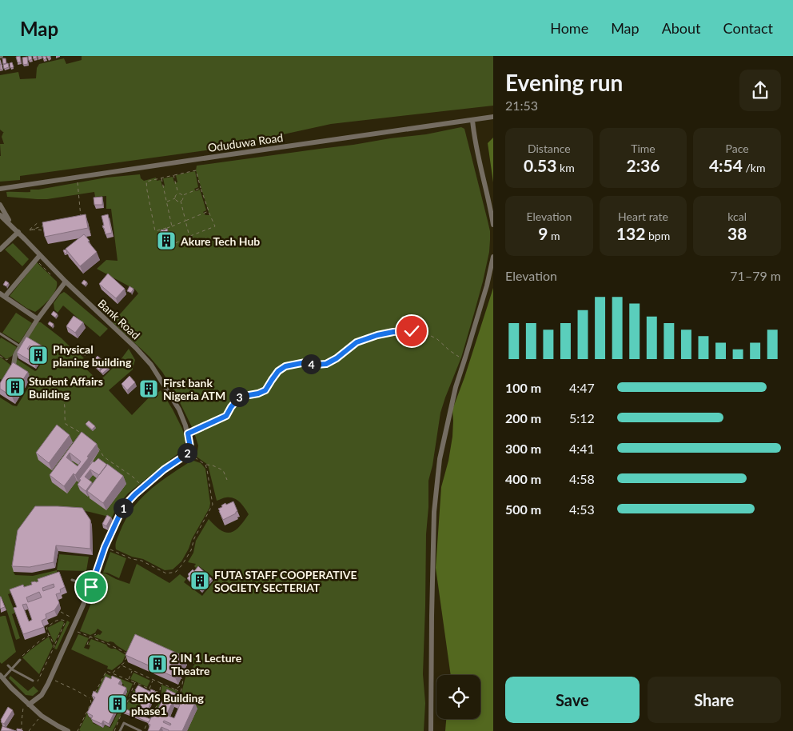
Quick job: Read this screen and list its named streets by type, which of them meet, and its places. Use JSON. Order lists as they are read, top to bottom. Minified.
{"streets":{"street":["Oduduwa Road","Bank Road"]},"places":{"building":["Akure Tech Hub","Physical planing building","Student Affairs Building","First bank Nigeria ATM","FUTA STAFF COOPERATIVE SOCIETY SECTERIAT","2 IN 1 Lecture Theatre","SEMS Building phase1"]},"page":{"header":"Map","nav":["Home","Map","About","Contact"],"heading":["Evening run","21:53"],"stats":[["Distance","0.53 km"],["Time","2:36"],["Pace","4:54 /km"],["Elevation","9 m"],["Heart rate","132 bpm"],["kcal","38"]],"chart":["Elevation","71–79 m"],"pins":["4","3","2","1"],"list":[{"name":"100 m","note":"4:47"},{"name":"200 m","note":"5:12"},{"name":"300 m","note":"4:41"},{"name":"400 m","note":"4:58"},{"name":"500 m","note":"4:53"}],"buttons":["Save","Share"]}}
